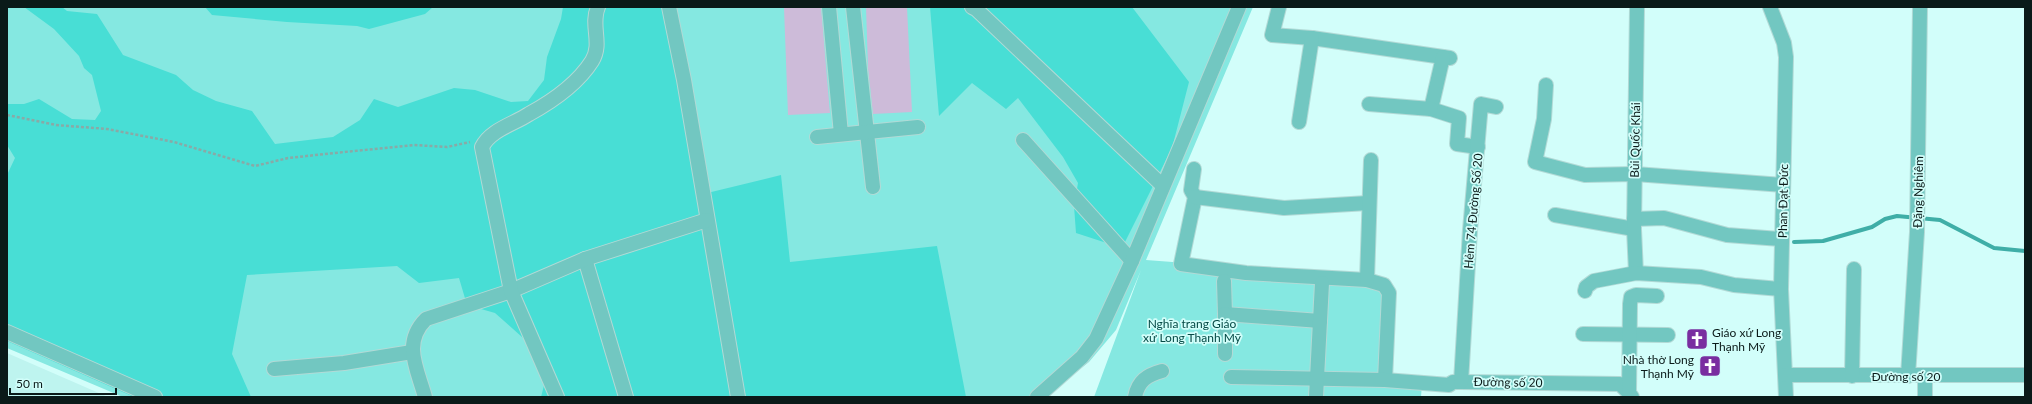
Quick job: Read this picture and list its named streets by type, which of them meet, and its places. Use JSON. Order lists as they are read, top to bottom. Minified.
{"streets":{"street":["Bùi Quốc Khái","Đặng Nghiêm","Phan Đạt Đức","Hẻm 74 Đường Số 20","Đường số 20"]},"crossings":[["Đặng Nghiêm","Đường số 20"],["Phan Đạt Đức","Đường số 20"],["Hẻm 74 Đường Số 20","Đường số 20"]],"parks":["Nghĩa trang Giáo xứ Long Thạnh Mỹ"],"places":{"church":["Giáo xứ Long Thạnh Mỹ","Nhà thờ Long Thạnh Mỹ"]},"scale_bar":"50 m"}
